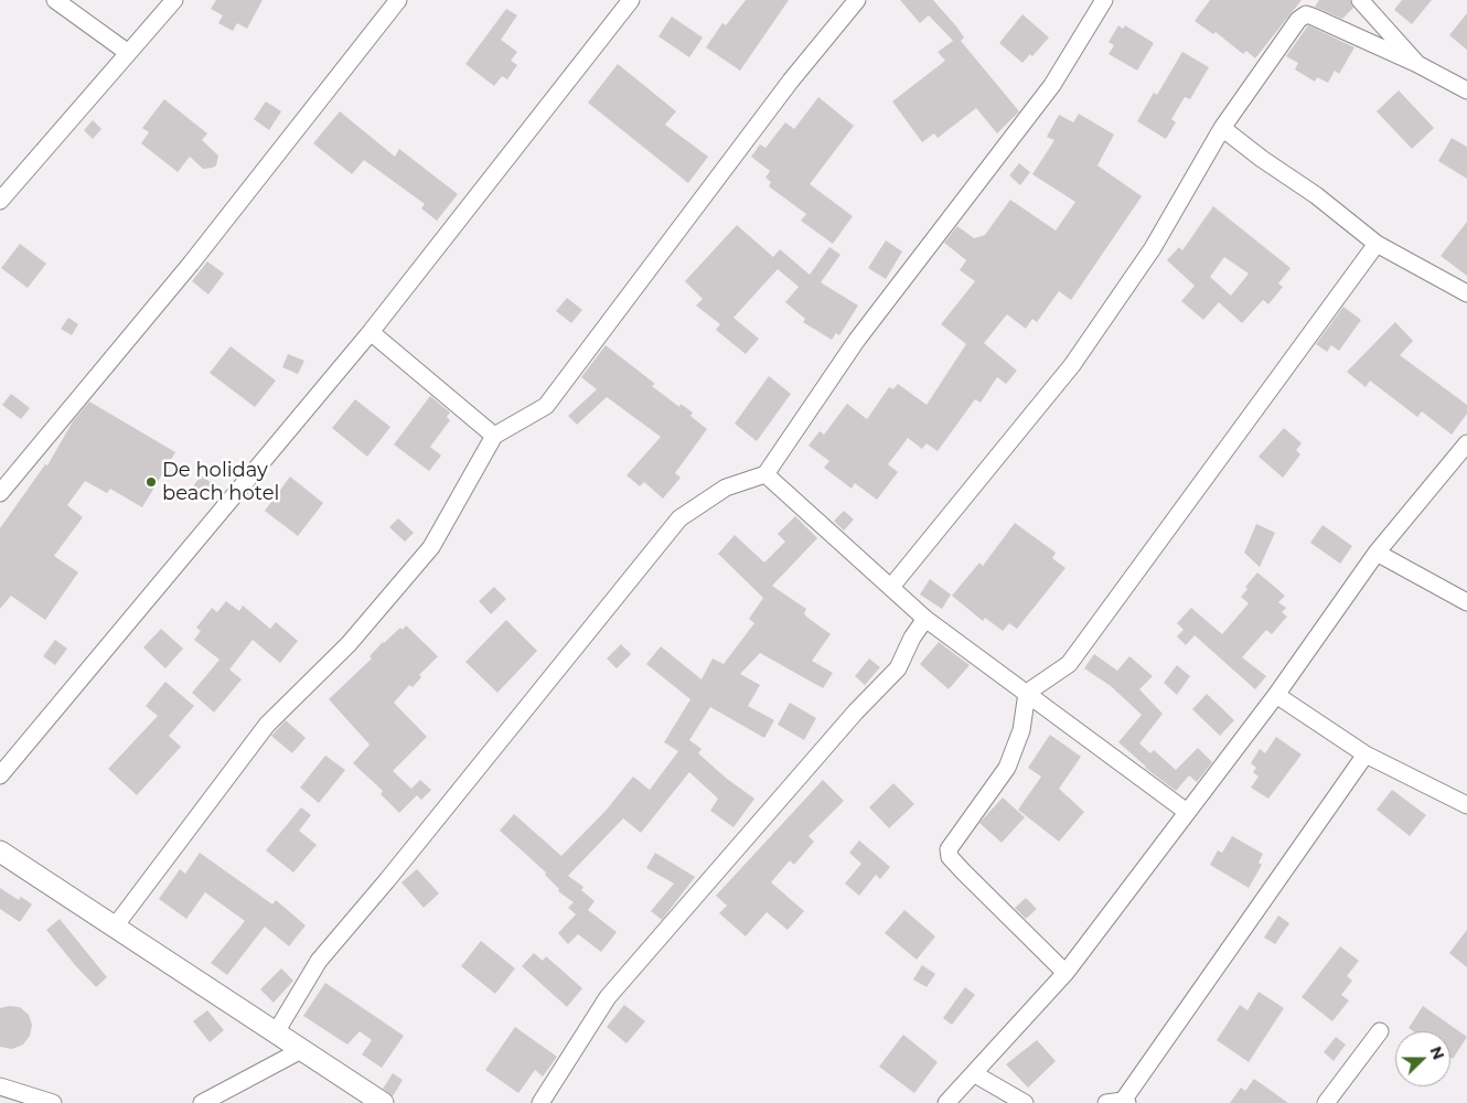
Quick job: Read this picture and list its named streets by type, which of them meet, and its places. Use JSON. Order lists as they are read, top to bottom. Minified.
{"places":["De holiday beach hotel"],"north":"right"}
